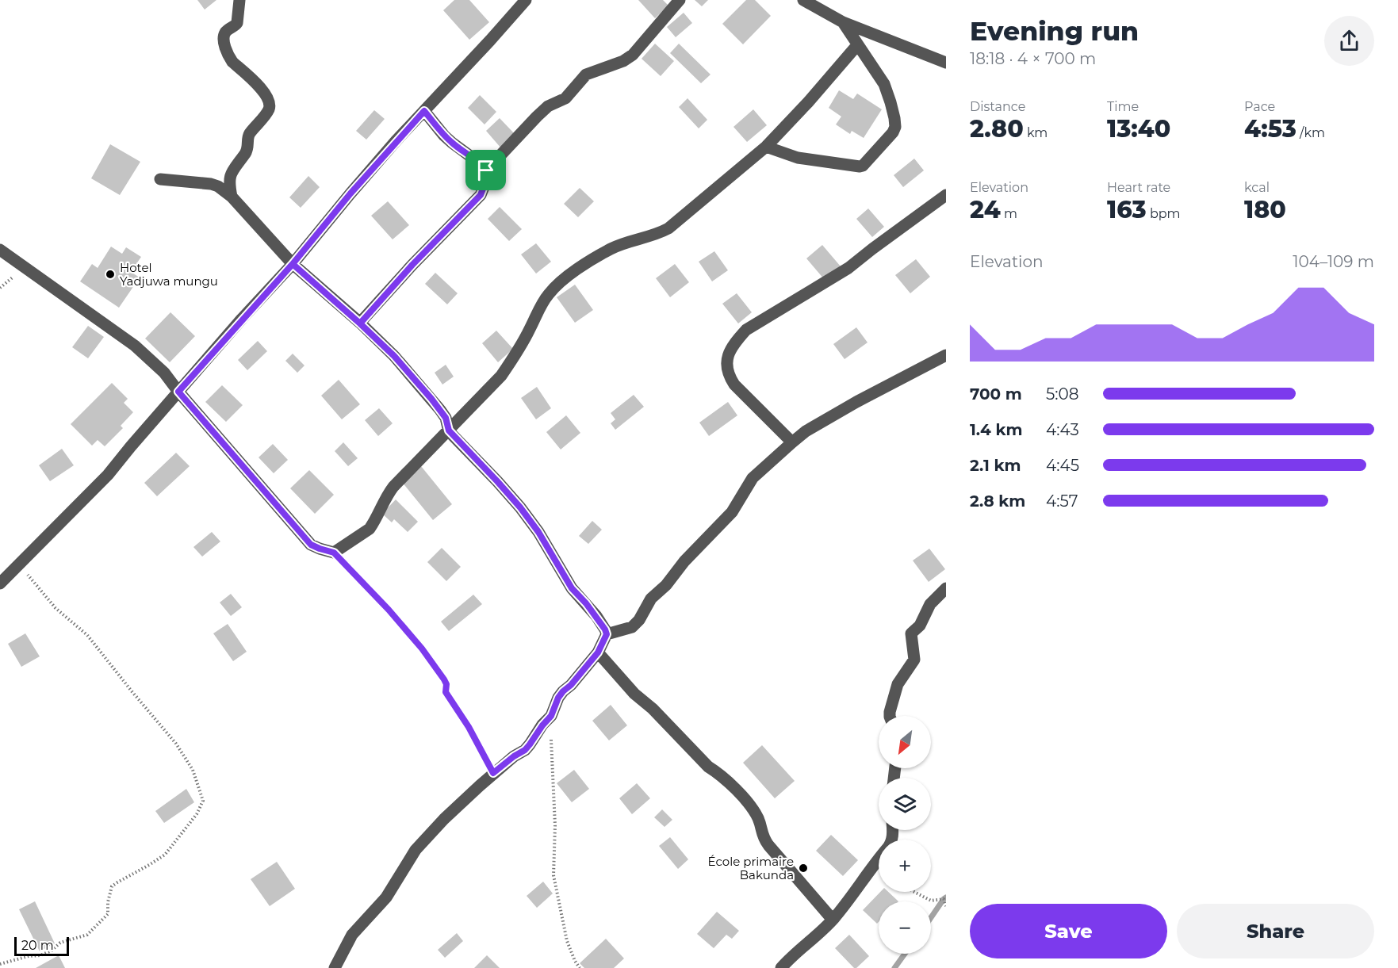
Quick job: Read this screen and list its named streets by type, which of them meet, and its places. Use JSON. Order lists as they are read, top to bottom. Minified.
{"places":["Hotel Yadjuwa mungu","École primaire Bakunda"],"scale_bar":"20 m","north":"bottom left","page":{"heading":["Evening run","18:18 · 4 × 700 m"],"stats":[["Distance","2.80 km"],["Time","13:40"],["Pace","4:53 /km"],["Elevation","24 m"],["Heart rate","163 bpm"],["kcal","180"]],"chart":["Elevation","104–109 m"],"list":[{"name":"700 m","note":"5:08"},{"name":"1.4 km","note":"4:43"},{"name":"2.1 km","note":"4:45"},{"name":"2.8 km","note":"4:57"}],"map_buttons":["+","−"],"buttons":["Save","Share"],"scale":"20 m"}}
